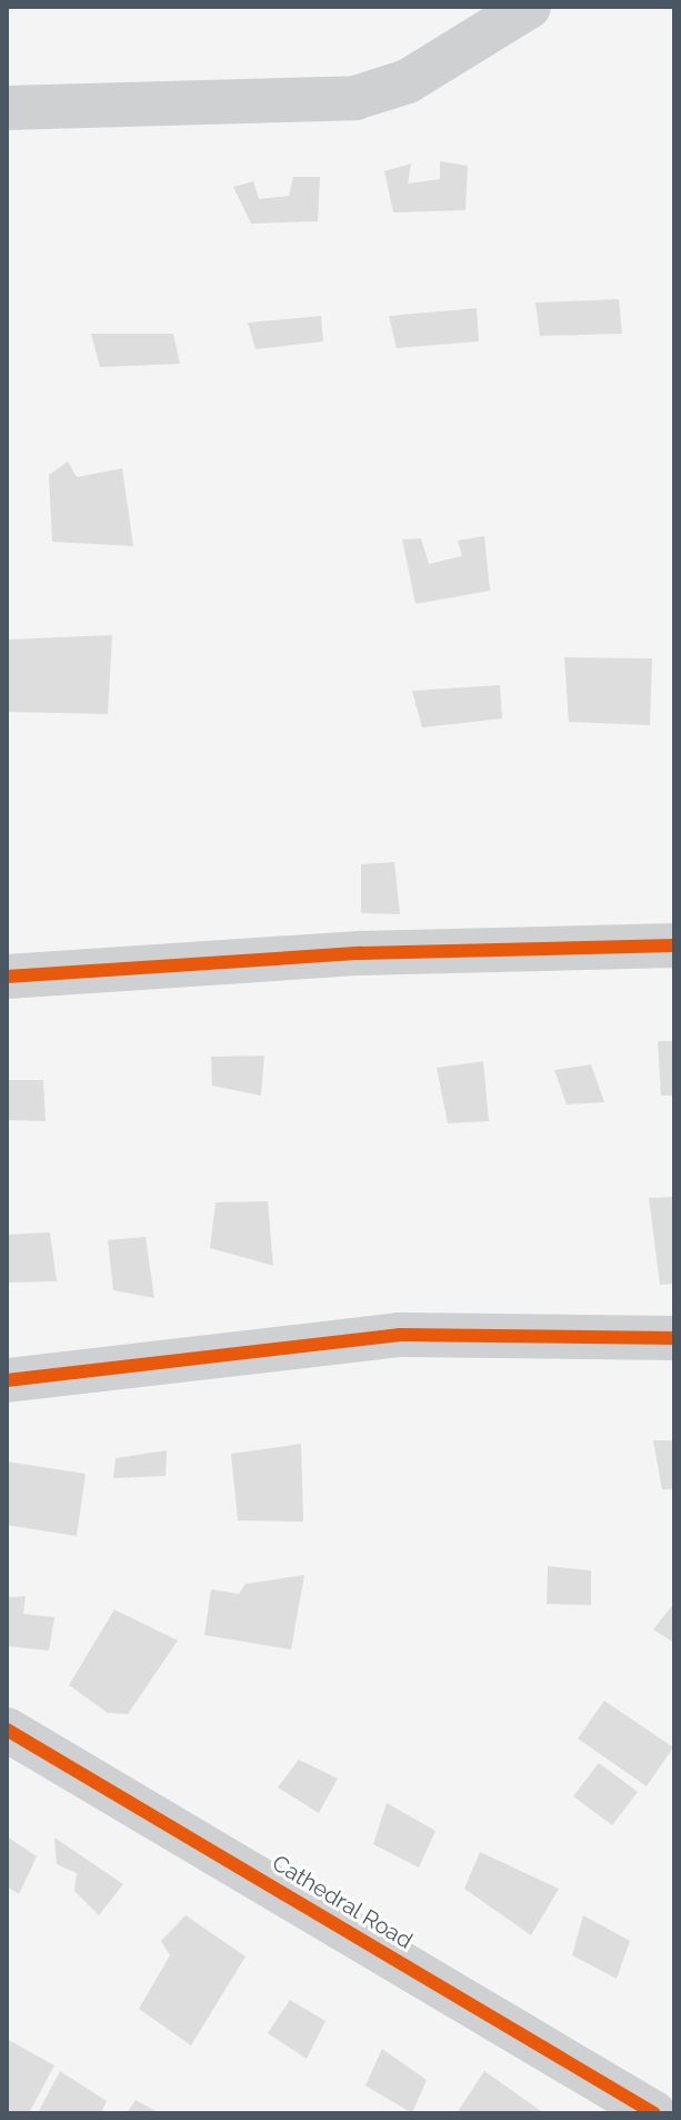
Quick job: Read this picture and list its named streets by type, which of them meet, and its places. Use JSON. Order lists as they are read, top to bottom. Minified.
{"streets":{"street":["Cathedral Road"]}}
